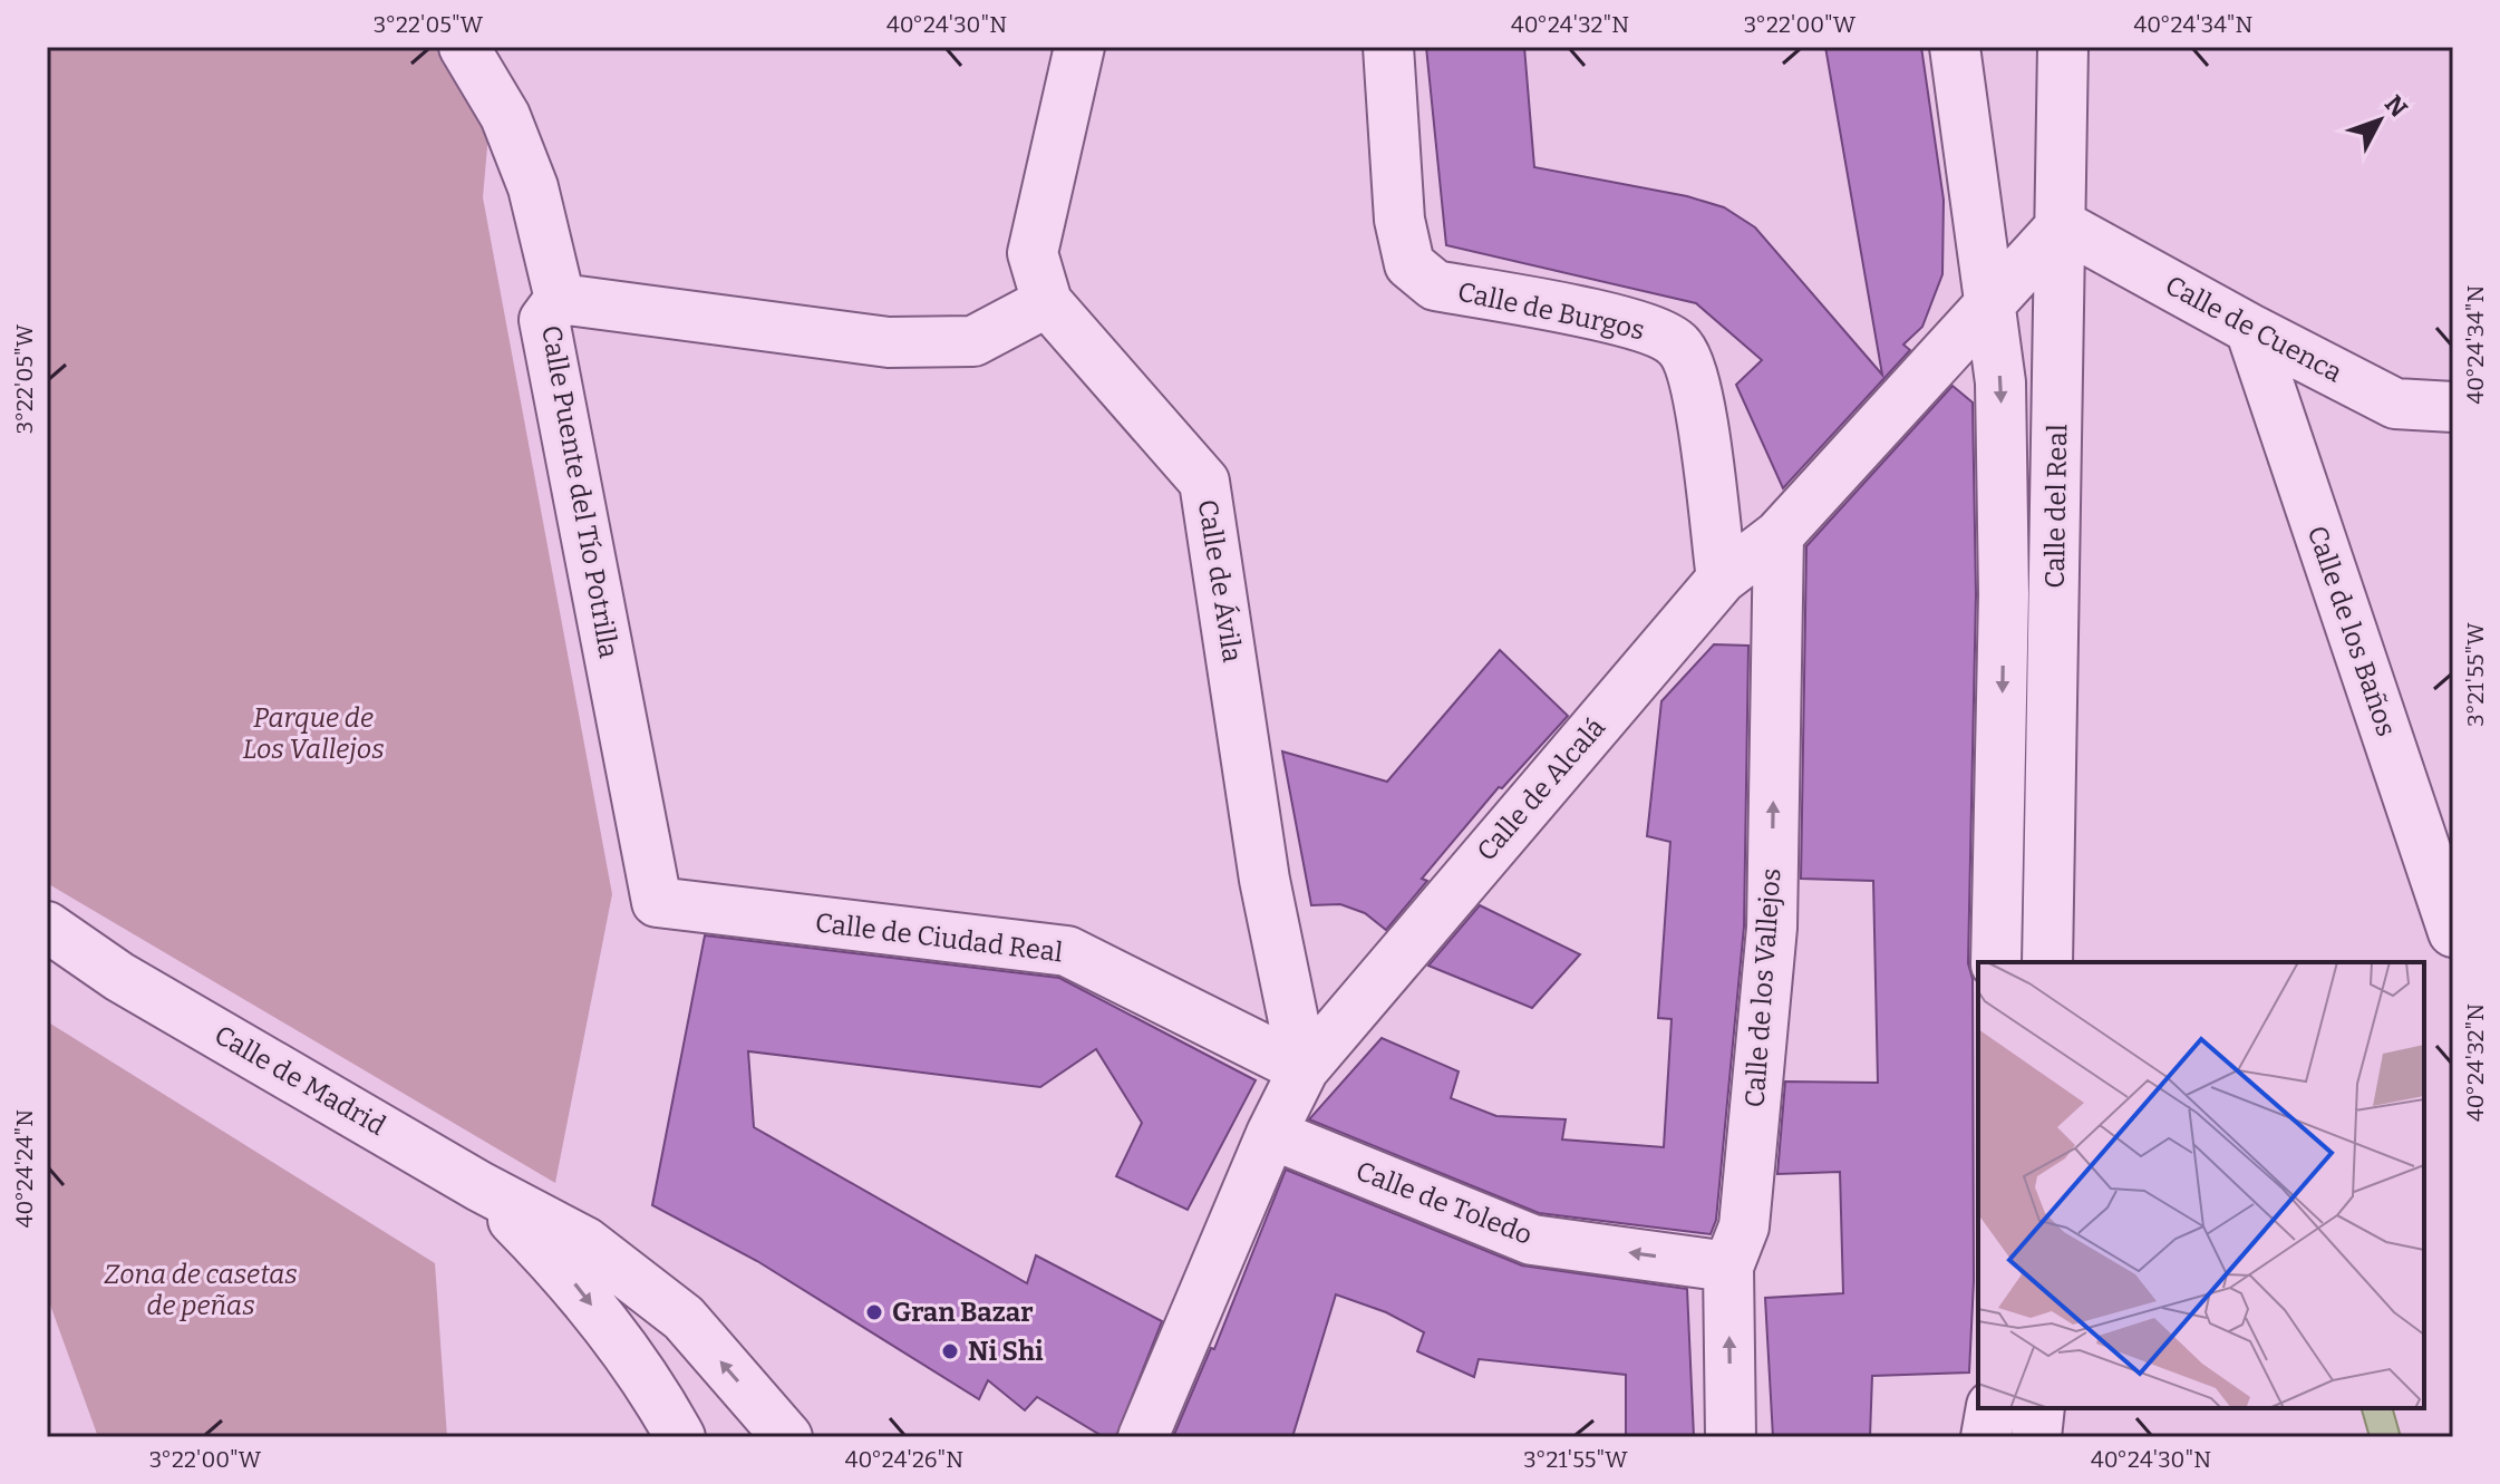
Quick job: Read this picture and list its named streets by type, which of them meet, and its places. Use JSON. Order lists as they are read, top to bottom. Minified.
{"streets":{"street":["Calle de Burgos","Calle de Cuenca","Calle Puente del Tío Potrilla","Calle del Real","Calle de Ávila","Calle de los Baños","Calle de Alcalá","Calle de Ciudad Real","Calle de los Vallejos","Calle de Madrid","Calle de Toledo"]},"crossings":[["Calle de Burgos","Calle de Alcalá"],["Calle de Cuenca","Calle del Real"],["Calle de Cuenca","Calle de los Baños"],["Calle de Cuenca","Calle de Alcalá"],["Calle Puente del Tío Potrilla","Calle de Ciudad Real"],["Calle del Real","Calle de Alcalá"],["Calle de Ávila","Calle de Alcalá"],["Calle de Ávila","Calle de Ciudad Real"],["Calle de Alcalá","Calle de Ciudad Real"],["Calle de Alcalá","Calle de los Vallejos"],["Calle de Alcalá","Calle de Toledo"],["Calle de los Vallejos","Calle de Toledo"]],"one_way":["Calle de Toledo"],"parks":["Parque de Los Vallejos","Zona de casetas de peñas"],"places":["Gran Bazar","Ni Shi"],"north":"top right","coordinates":["3°22'05\"W","40°24'30\"N","40°24'32\"N","3°22'00\"W","40°24'34\"N","3°21'55\"W","40°24'24\"N","40°24'26\"N"]}
